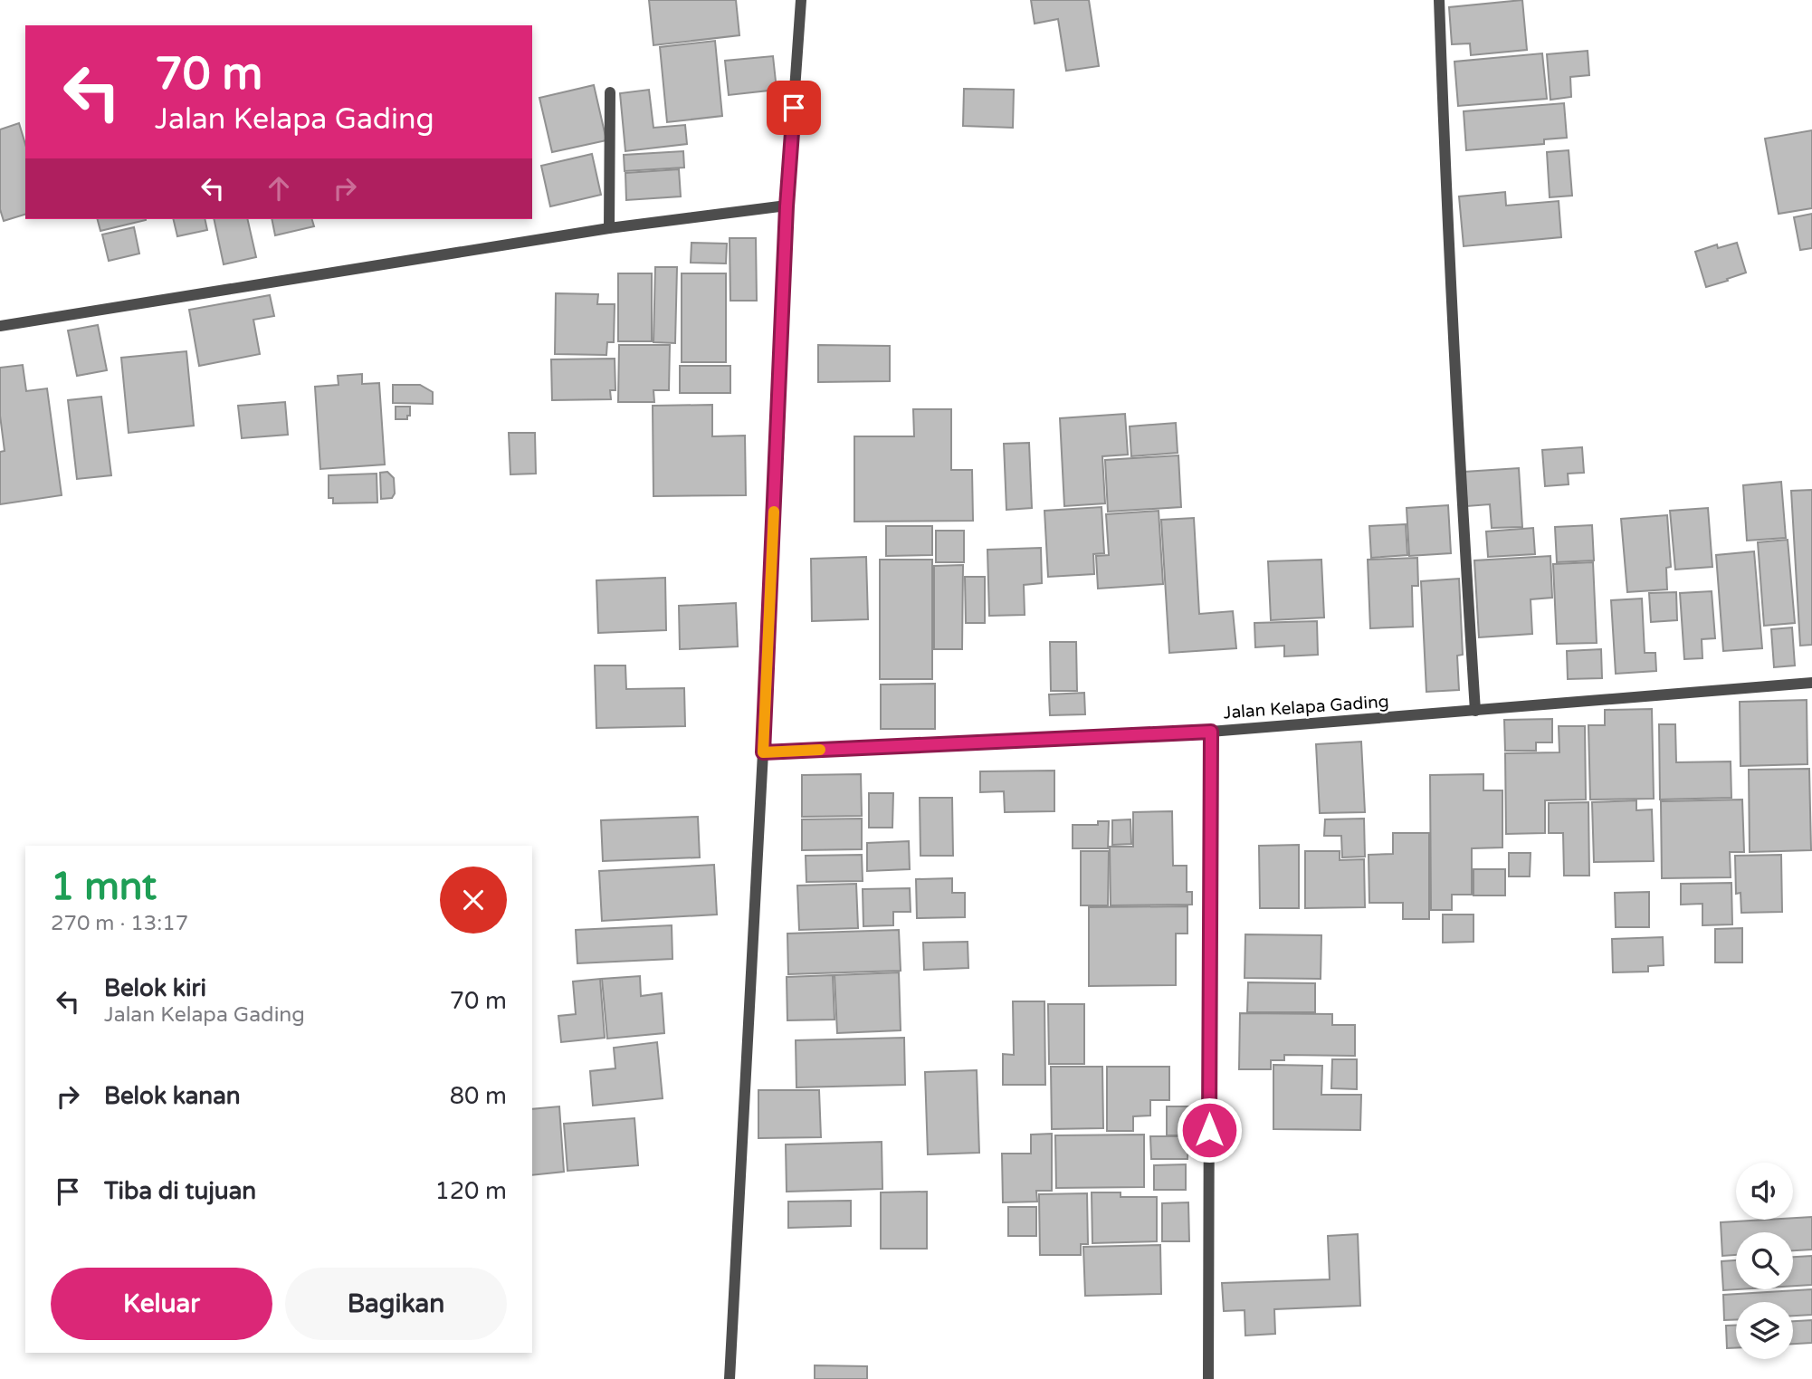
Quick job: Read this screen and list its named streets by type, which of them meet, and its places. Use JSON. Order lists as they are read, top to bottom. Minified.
{"streets":{"street":["Jalan Kelapa Gading"]},"page":{"turn":["70 m","Jalan Kelapa Gading"],"heading":["1 mnt","270 m · 13:17"],"list":[{"name":"Belok kiri","note":"Jalan Kelapa Gading","value":"70 m"},{"name":"Belok kanan","value":"80 m"},{"name":"Tiba di tujuan","value":"120 m"}],"buttons":["Keluar","Bagikan"]}}
